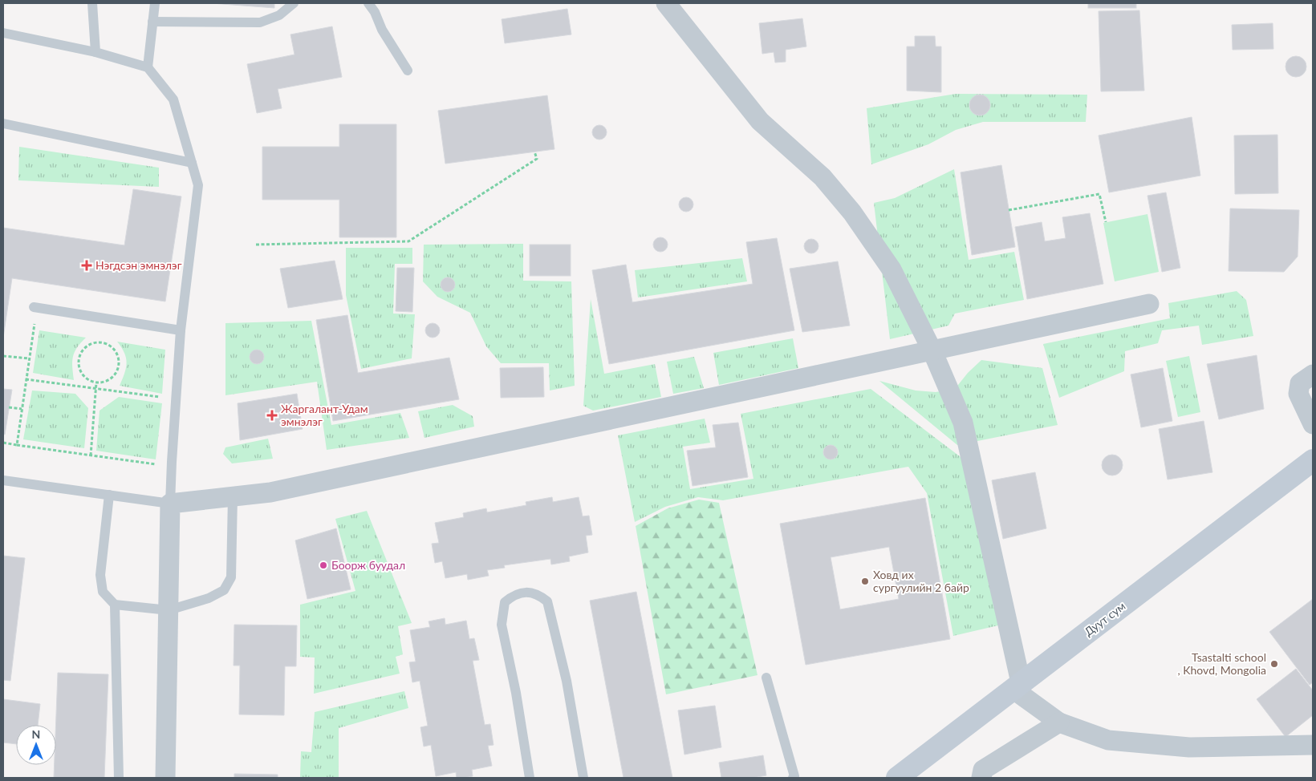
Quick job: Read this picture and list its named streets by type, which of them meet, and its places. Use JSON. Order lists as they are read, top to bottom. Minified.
{"streets":{"main road":["Дуут сум"]},"places":{"health":["Нэгдсэн эмнэлэг","Жаргалант-Удам эмнэлэг"],"other":["Боорж буудал","Ховд их сургуулийн 2 байр","Tsastalti school , Khovd, Mongolia"]},"north":"top"}
